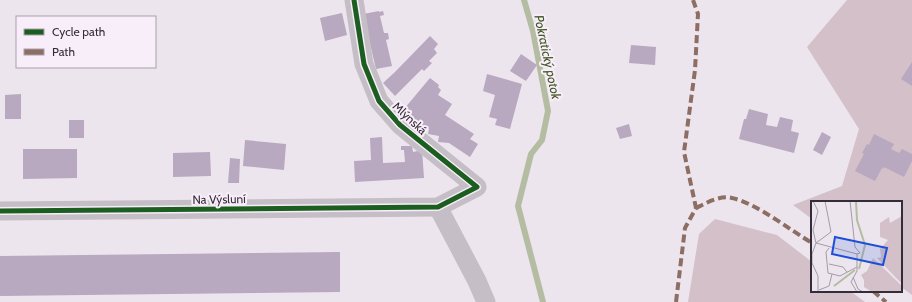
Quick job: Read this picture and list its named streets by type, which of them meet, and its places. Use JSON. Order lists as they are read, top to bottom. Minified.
{"streets":{"street":["Mlýnská","Na Výsluní"]},"crossings":[["Mlýnská","Na Výsluní"]],"water":["Pokratický potok"],"legend":["Cycle path","Path"]}
